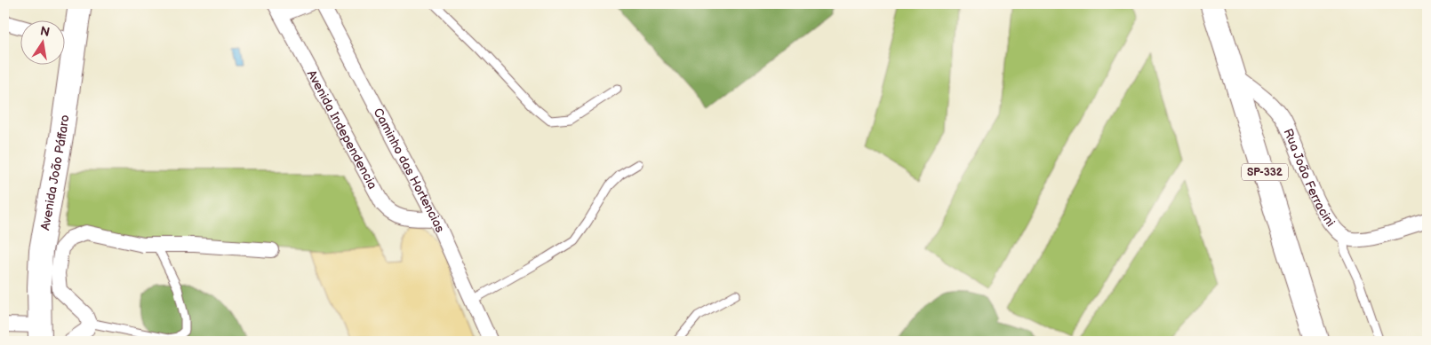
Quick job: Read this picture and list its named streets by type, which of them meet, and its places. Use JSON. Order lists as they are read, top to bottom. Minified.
{"streets":{"main road":["Avenida João Páffaro","SP-332"],"street":["Avenida Independencia","Caminho das Hortencias","Rua João Ferracini"]},"crossings":[["Avenida Independencia","Caminho das Hortencias"],["SP-332","Rua João Ferracini"]],"north":"top"}
